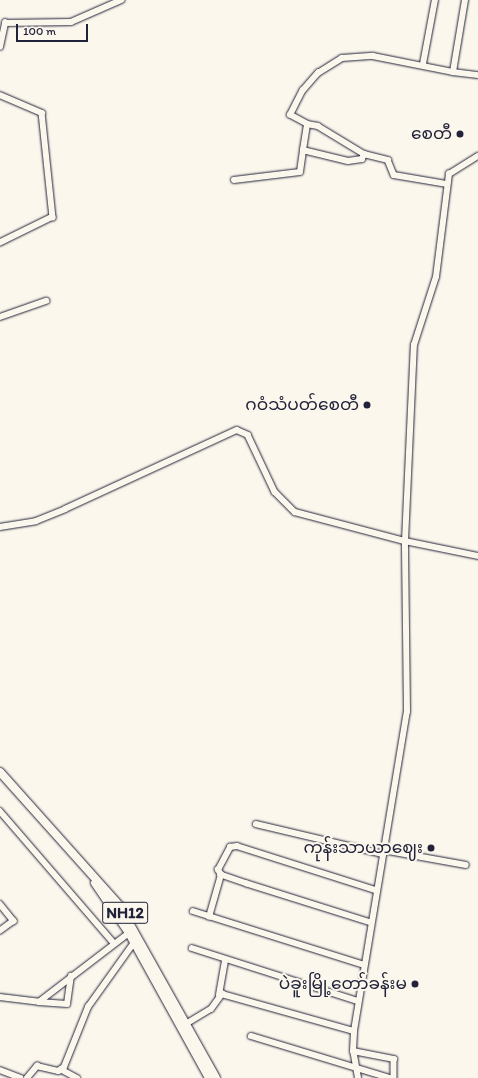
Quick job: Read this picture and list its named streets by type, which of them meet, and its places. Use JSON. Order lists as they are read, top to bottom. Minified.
{"streets":{"highway":["NH12"]},"places":["စေတီ","ဂဝံသံပတ်စေတီ","ကုန်းသာယာဈေး","ပဲခူးမြို့တော်ခန်းမ"],"scale_bar":"100 m"}
